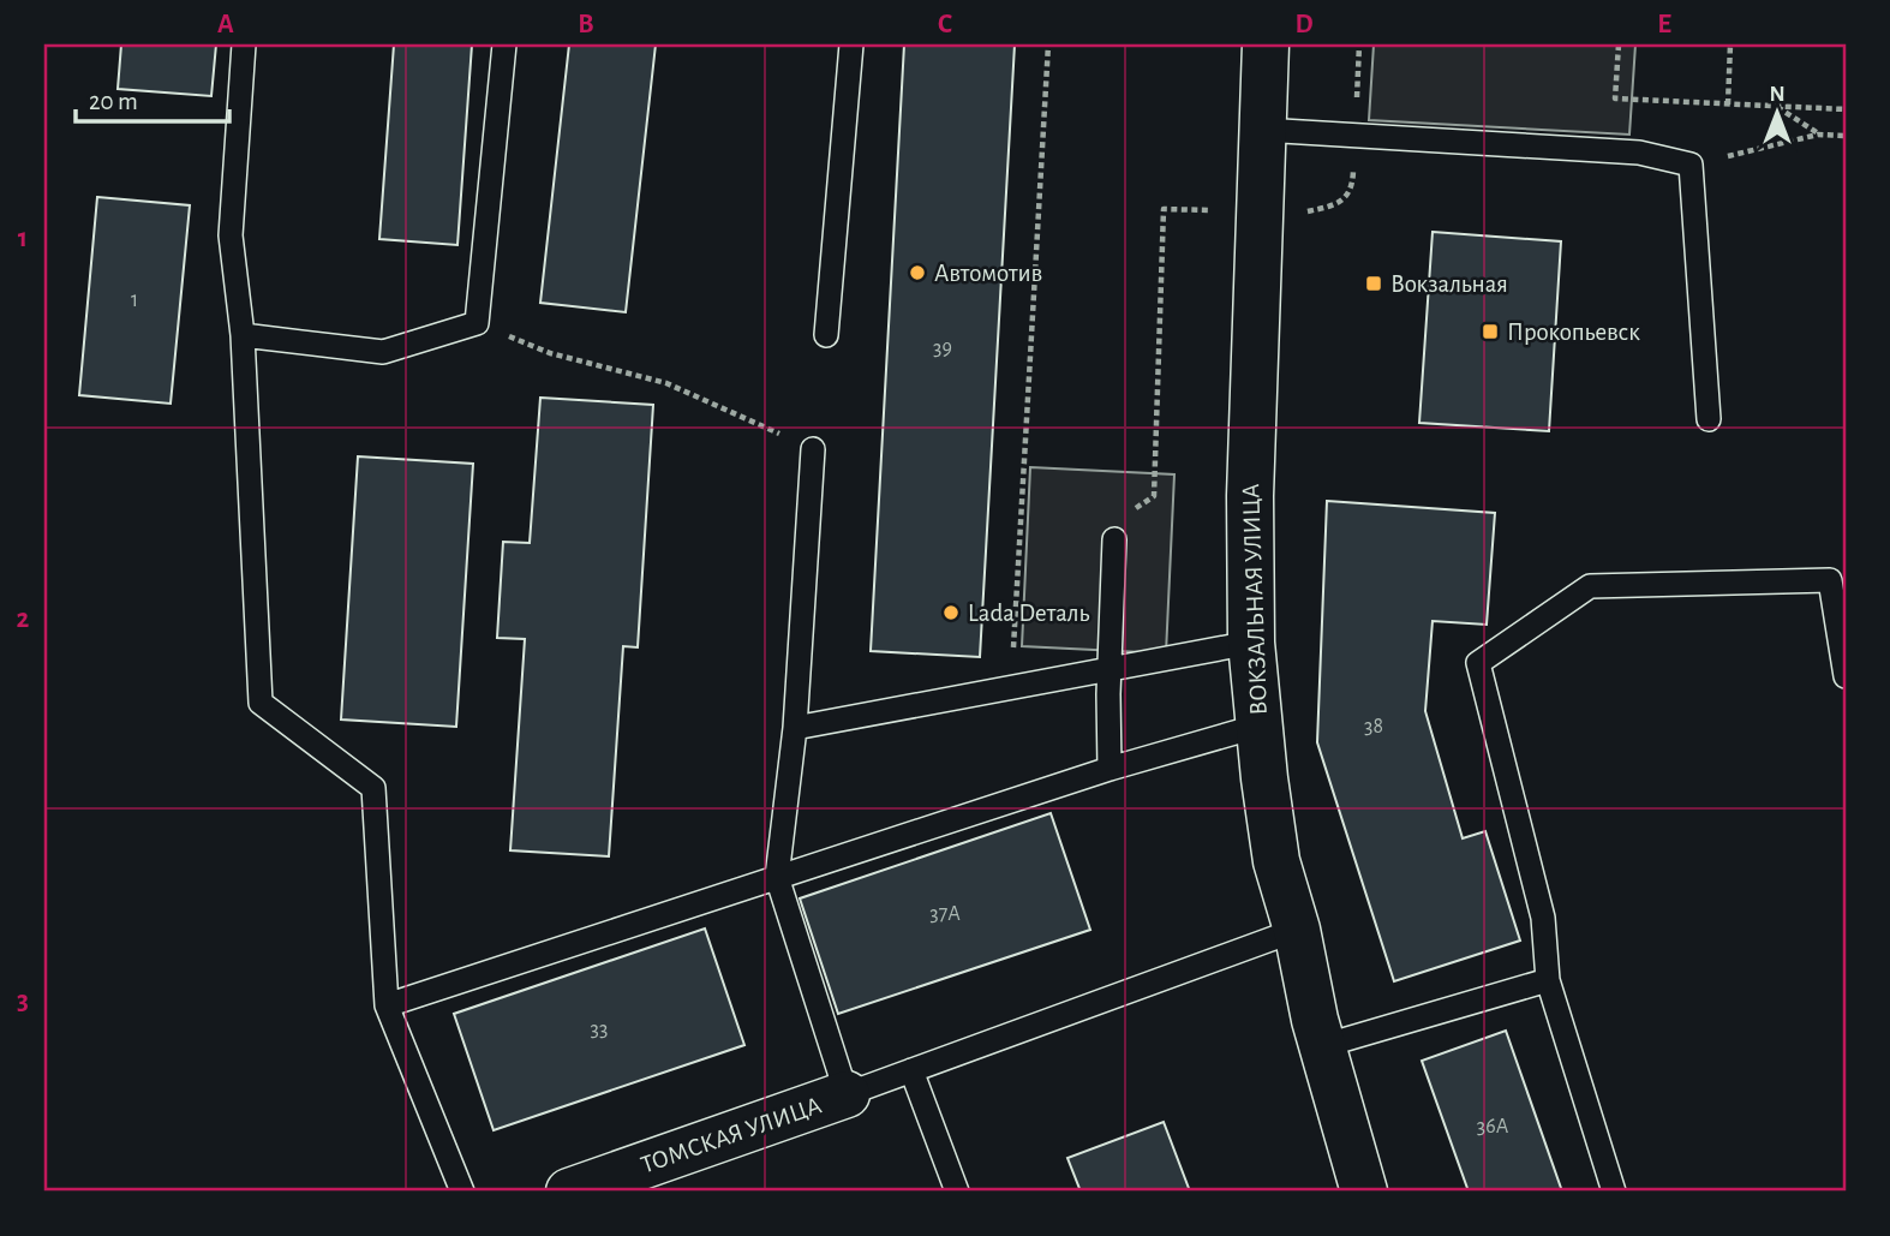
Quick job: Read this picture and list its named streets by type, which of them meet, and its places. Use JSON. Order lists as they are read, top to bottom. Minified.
{"streets":{"main road":["ВОКЗАЛЬНАЯ УЛИЦА","ТОМСКАЯ УЛИЦА"]},"places":{"other":["Автомотив","Lada Dеталь"],"transit":["Вокзальная","Прокопьевск"]},"house_numbers":["1","39","38","37А","33","36А"],"scale_bar":"20 m","north":"top","grid":{"columns":["A","B","C","D","E"],"rows":["1","2","3"]}}
